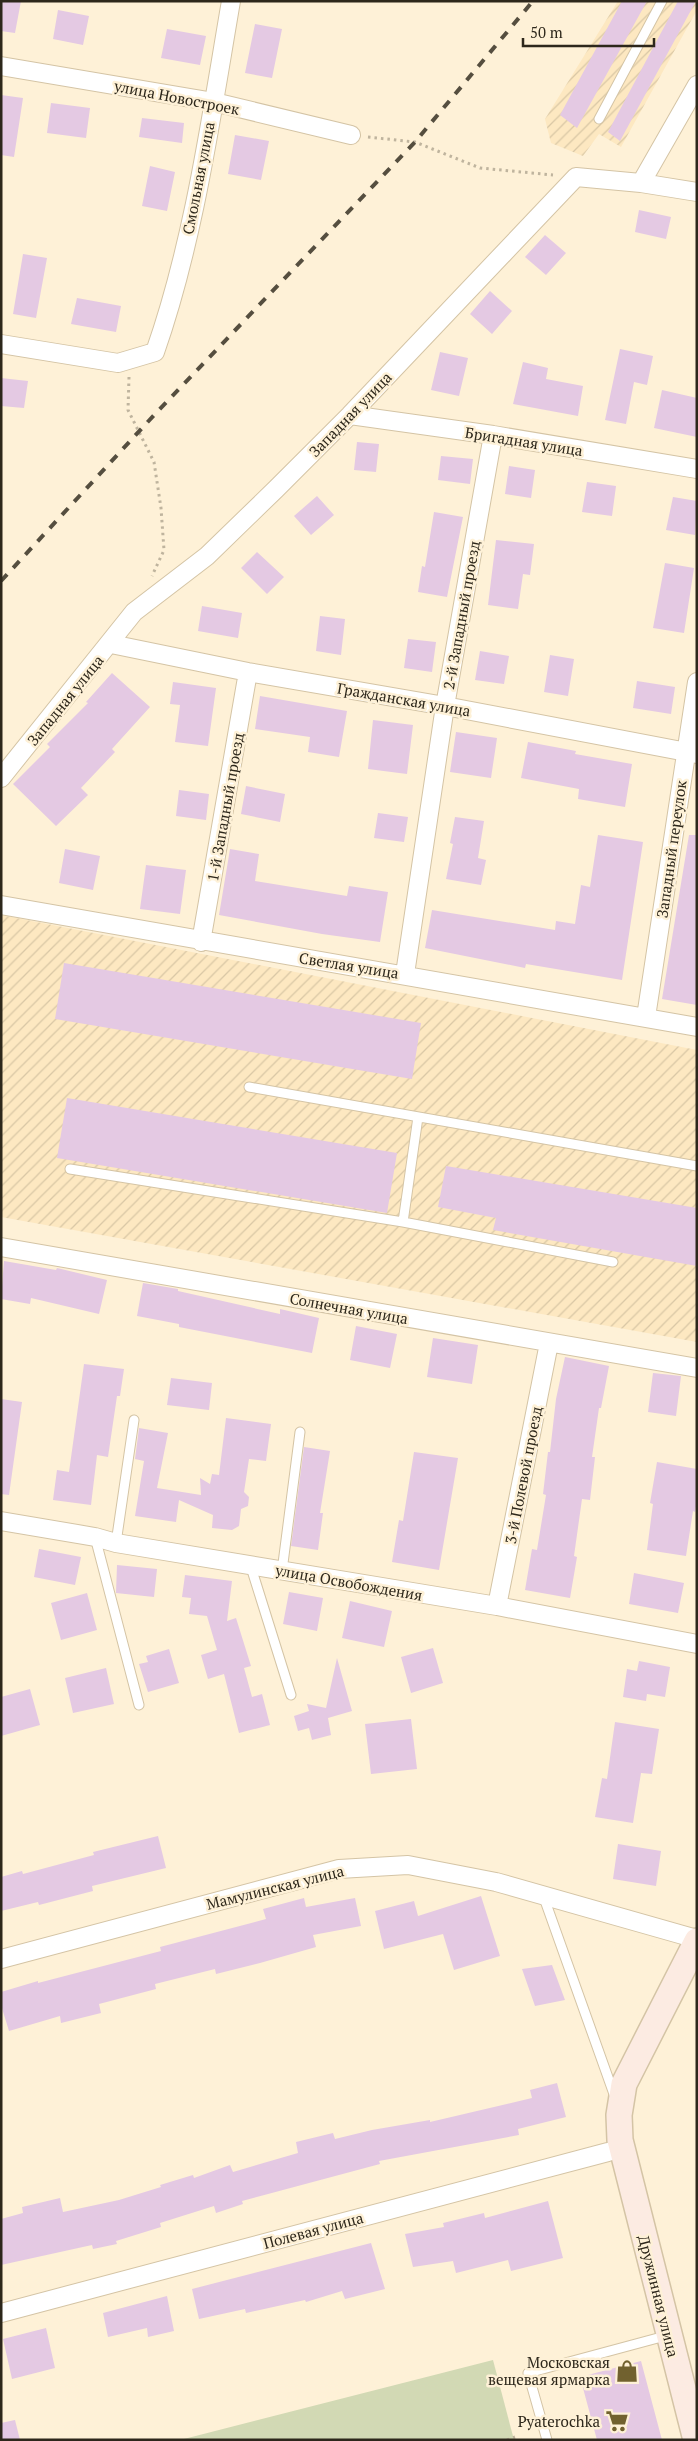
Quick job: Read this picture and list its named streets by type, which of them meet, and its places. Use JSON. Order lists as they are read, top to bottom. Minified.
{"streets":{"street":["улица Новостроек","Смольная улица","Западная улица","Бригадная улица","2-й Западный проезд","Гражданская улица","1-й Западный проезд","Западный переулок","Светлая улица","Солнечная улица","3-й Полевой проезд","улица Освобождения","Мамулинская улица","Полевая улица","Дружинная улица"]},"crossings":[["улица Новостроек","Смольная улица"],["Западная улица","Бригадная улица"],["Западная улица","Гражданская улица"],["Бригадная улица","2-й Западный проезд"],["2-й Западный проезд","Гражданская улица"],["2-й Западный проезд","Светлая улица"],["Гражданская улица","1-й Западный проезд"],["Гражданская улица","Западный переулок"],["1-й Западный проезд","Светлая улица"],["Западный переулок","Светлая улица"],["Солнечная улица","3-й Полевой проезд"],["3-й Полевой проезд","улица Освобождения"],["Мамулинская улица","Дружинная улица"],["Полевая улица","Дружинная улица"]],"places":{"shop":["Московская вещевая ярмарка"],"supermarket":["Pyaterochka"]},"scale_bar":"50 m"}
